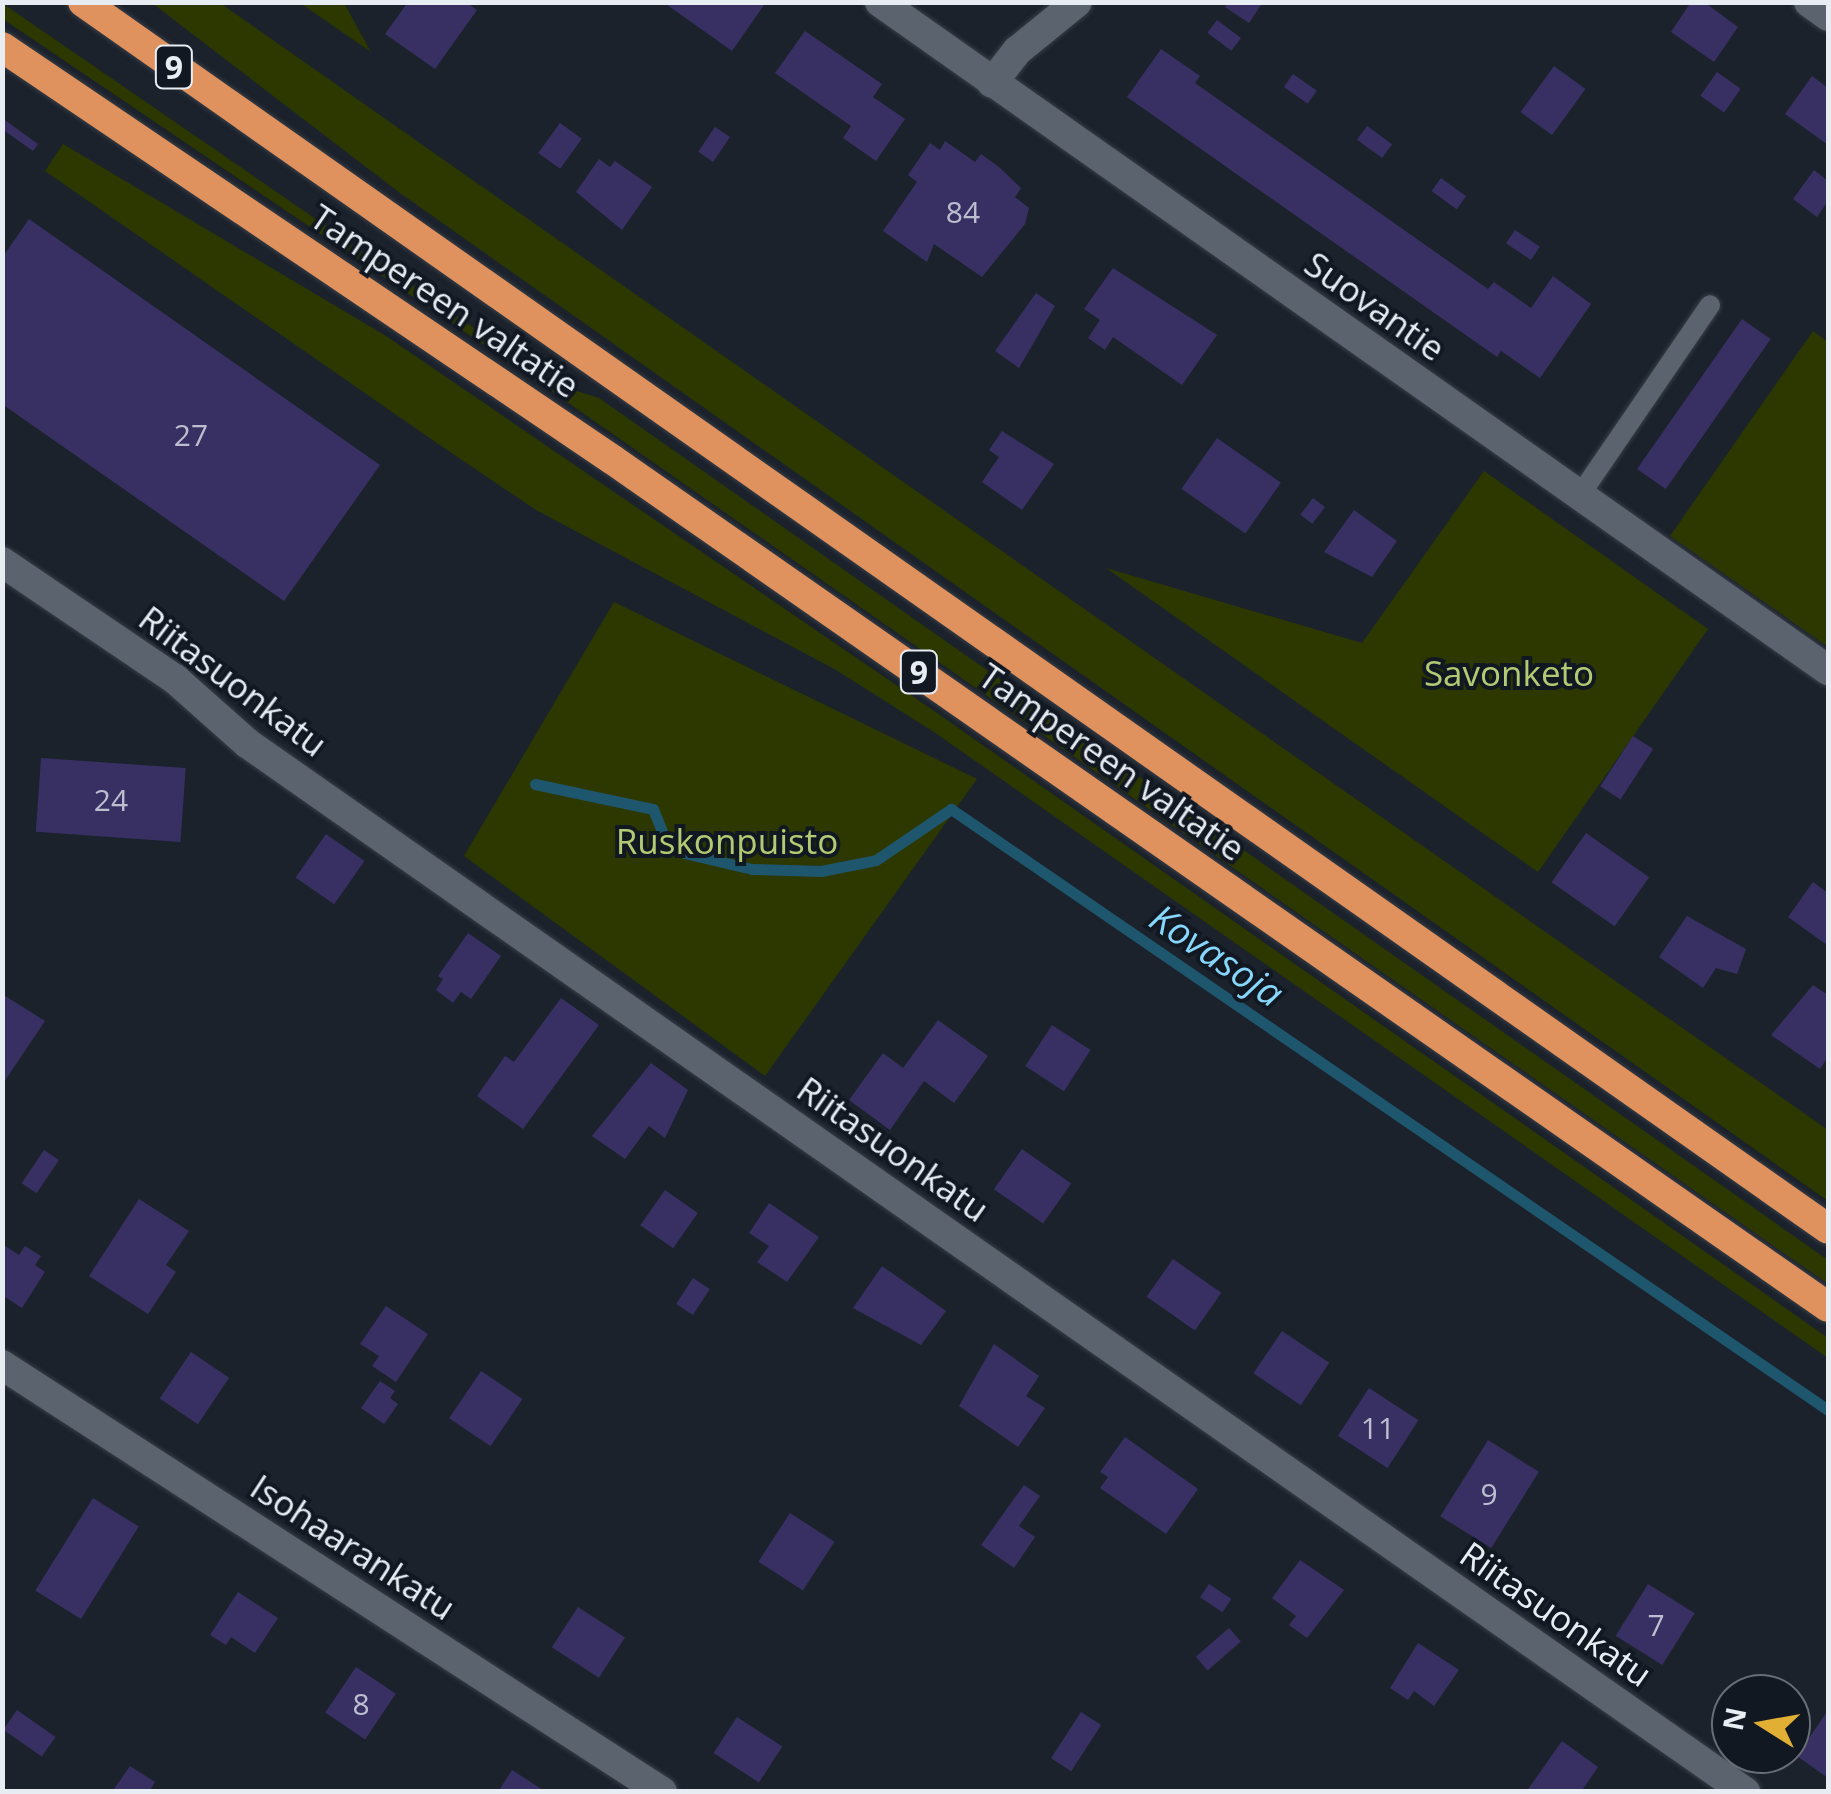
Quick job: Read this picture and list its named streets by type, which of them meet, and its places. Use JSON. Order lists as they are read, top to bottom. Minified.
{"streets":{"highway":["9","Tampereen valtatie"],"street":["Suovantie","Riitasuonkatu","Isohaarankatu"]},"water":["Kovasoja"],"parks":["Savonketo","Ruskonpuisto"],"house_numbers":["84","27","24","11","9","7","8"],"north":"left"}
